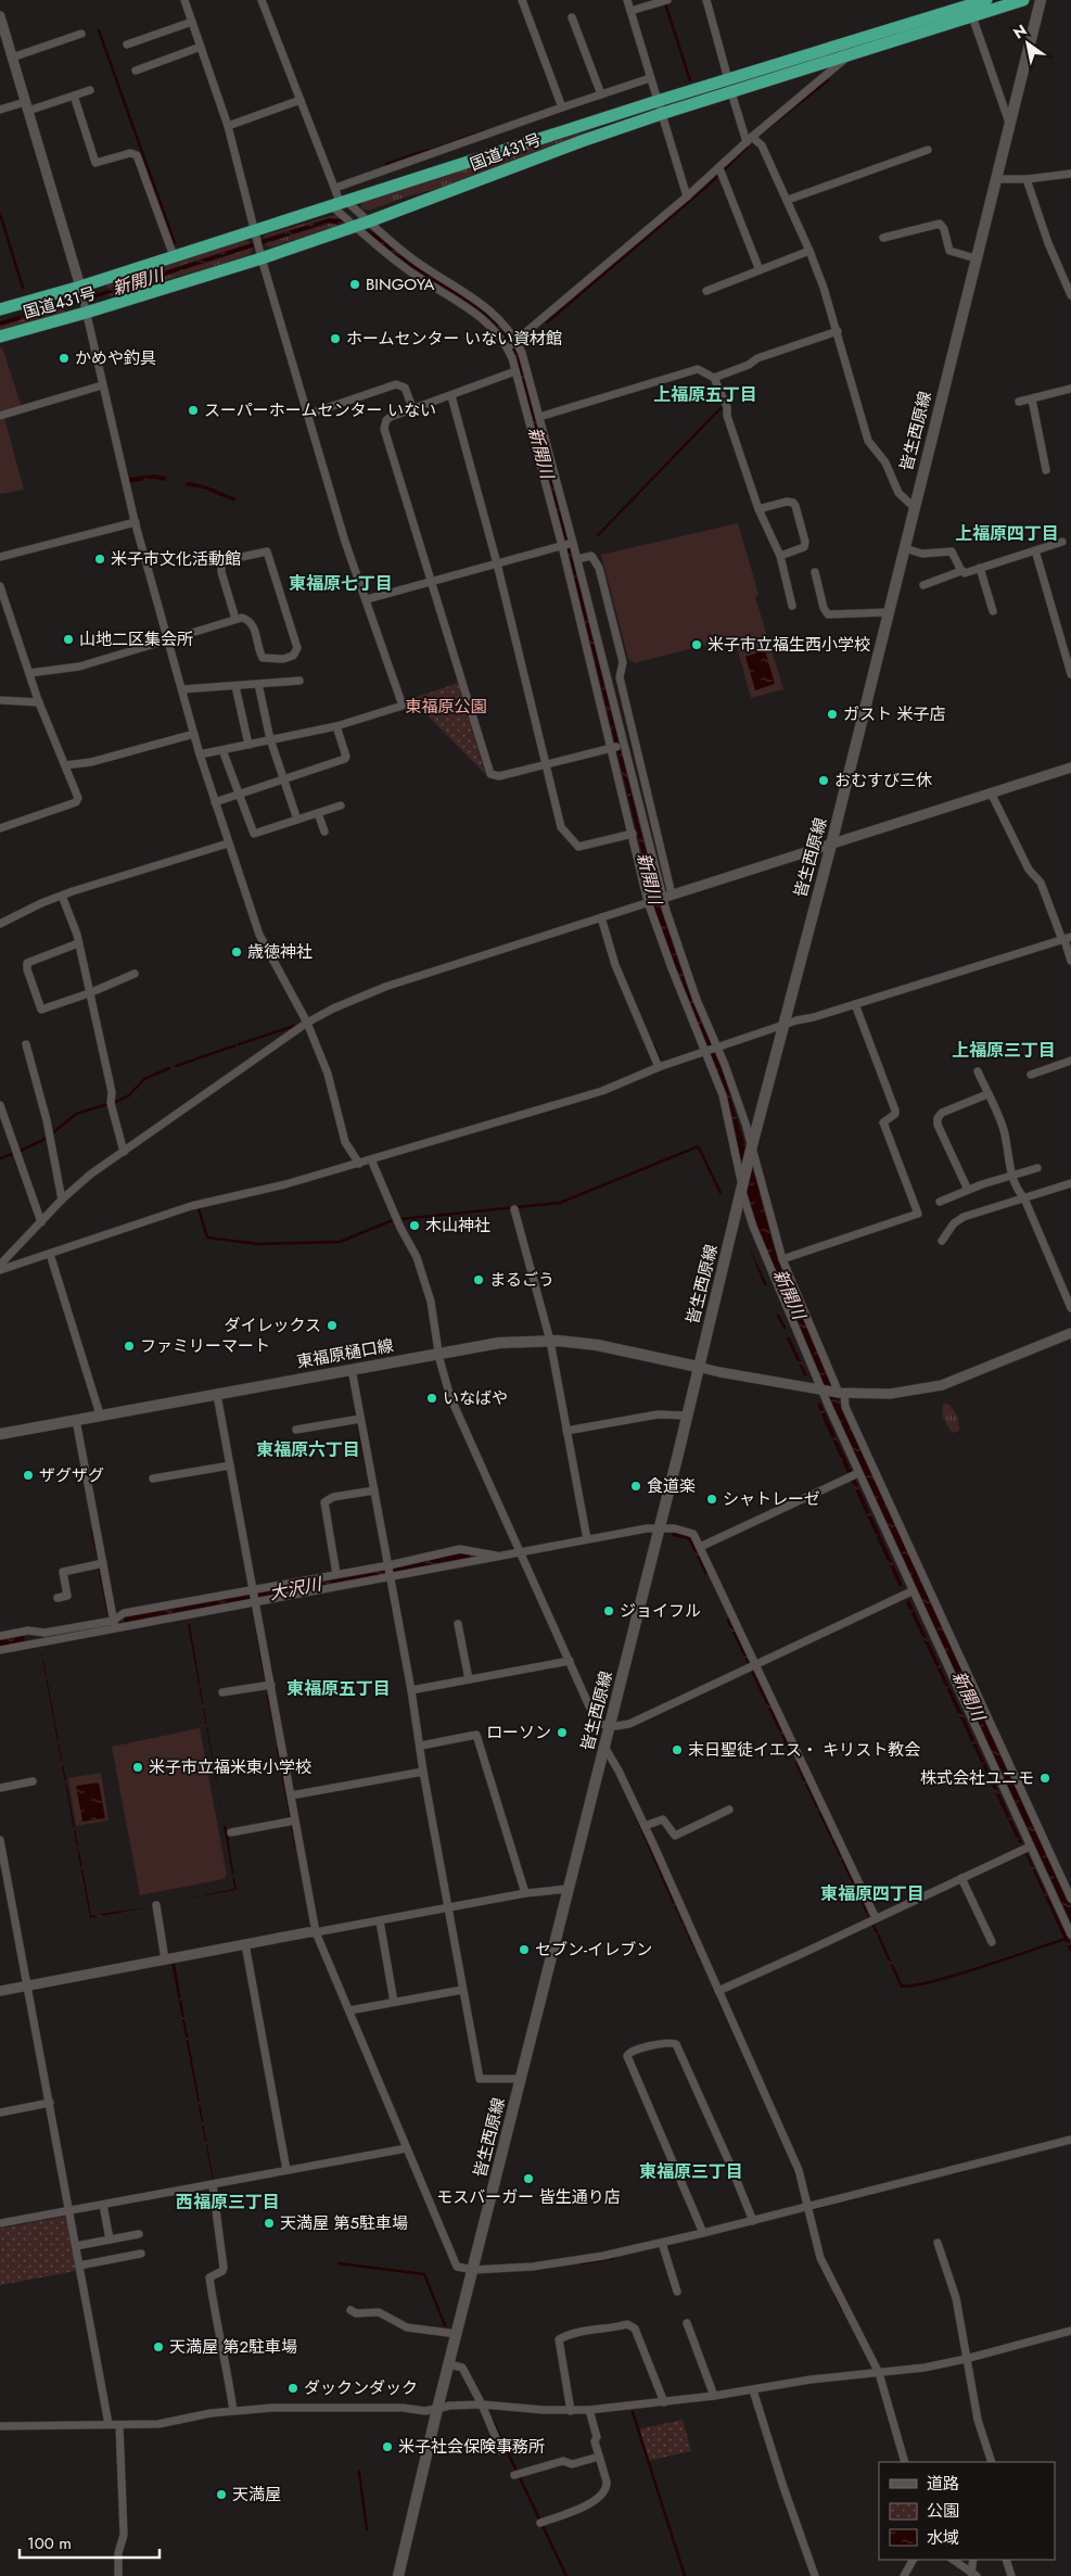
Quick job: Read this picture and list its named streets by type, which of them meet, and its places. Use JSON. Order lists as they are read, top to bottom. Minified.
{"streets":{"highway":["国道431号"],"main road":["皆生西原線","東福原樋口線"]},"crossings":[["皆生西原線","東福原樋口線"]],"districts":["上福原五丁目","上福原四丁目","東福原七丁目","上福原三丁目","東福原六丁目","東福原五丁目","東福原四丁目","東福原三丁目","西福原三丁目"],"water":["新開川","大沢川"],"parks":["東福原公園"],"places":["BINGOYA","ホームセンター いない資材館","かめや釣具","スーパーホームセンター いない","米子市文化活動館","山地二区集会所","米子市立福生西小学校","ガスト 米子店","おむすび三休","歳徳神社","木山神社","まるごう","ダイレックス","ファミリーマート","いなばや","ザグザグ","食道楽","シャトレーゼ","ジョイフル","ローソン","末日聖徒イエス・ キリスト教会","米子市立福米東小学校","株式会社ユニモ","セブン-イレブン","モスバーガー 皆生通り店","天満屋 第5駐車場","天満屋 第2駐車場","ダックンダック","米子社会保険事務所","天満屋"],"legend":["道路","公園","水域"],"scale_bar":"100 m","north":"top left"}
